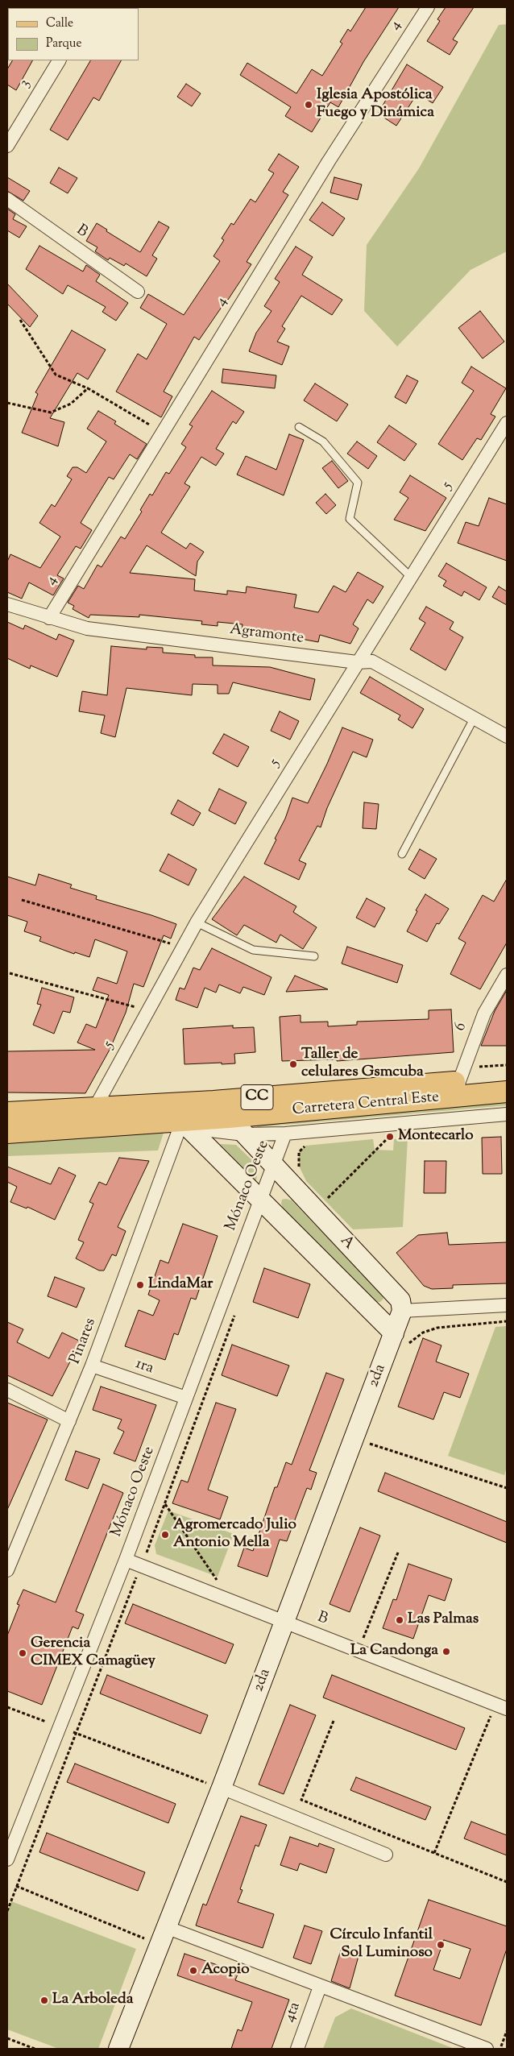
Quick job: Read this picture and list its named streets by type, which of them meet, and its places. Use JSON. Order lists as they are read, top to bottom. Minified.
{"streets":{"main road":["CC","Carretera Central Este"],"street":["4","3","B","5","Agramonte","6","Mónaco Oeste","A","Pinares","1ra","2da","4ta"]},"crossings":[["4","Agramonte"],["B","Mónaco Oeste"],["B","2da"],["5","Agramonte"],["5","Carretera Central Este"],["6","Carretera Central Este"],["Carretera Central Este","A"],["Carretera Central Este","Pinares"],["Mónaco Oeste","A"],["Mónaco Oeste","1ra"],["A","Pinares"],["A","2da"],["Pinares","1ra"]],"places":["Iglesia Apostólica Fuego y Dinámica","Taller de celulares Gsmcuba","Montecarlo","LindaMar","Agromercado Julio Antonio Mella","Las Palmas","La Candonga","Gerencia CIMEX Camagüey","Círculo Infantil Sol Luminoso","Acopio","La Arboleda"],"legend":["Calle","Parque"]}
